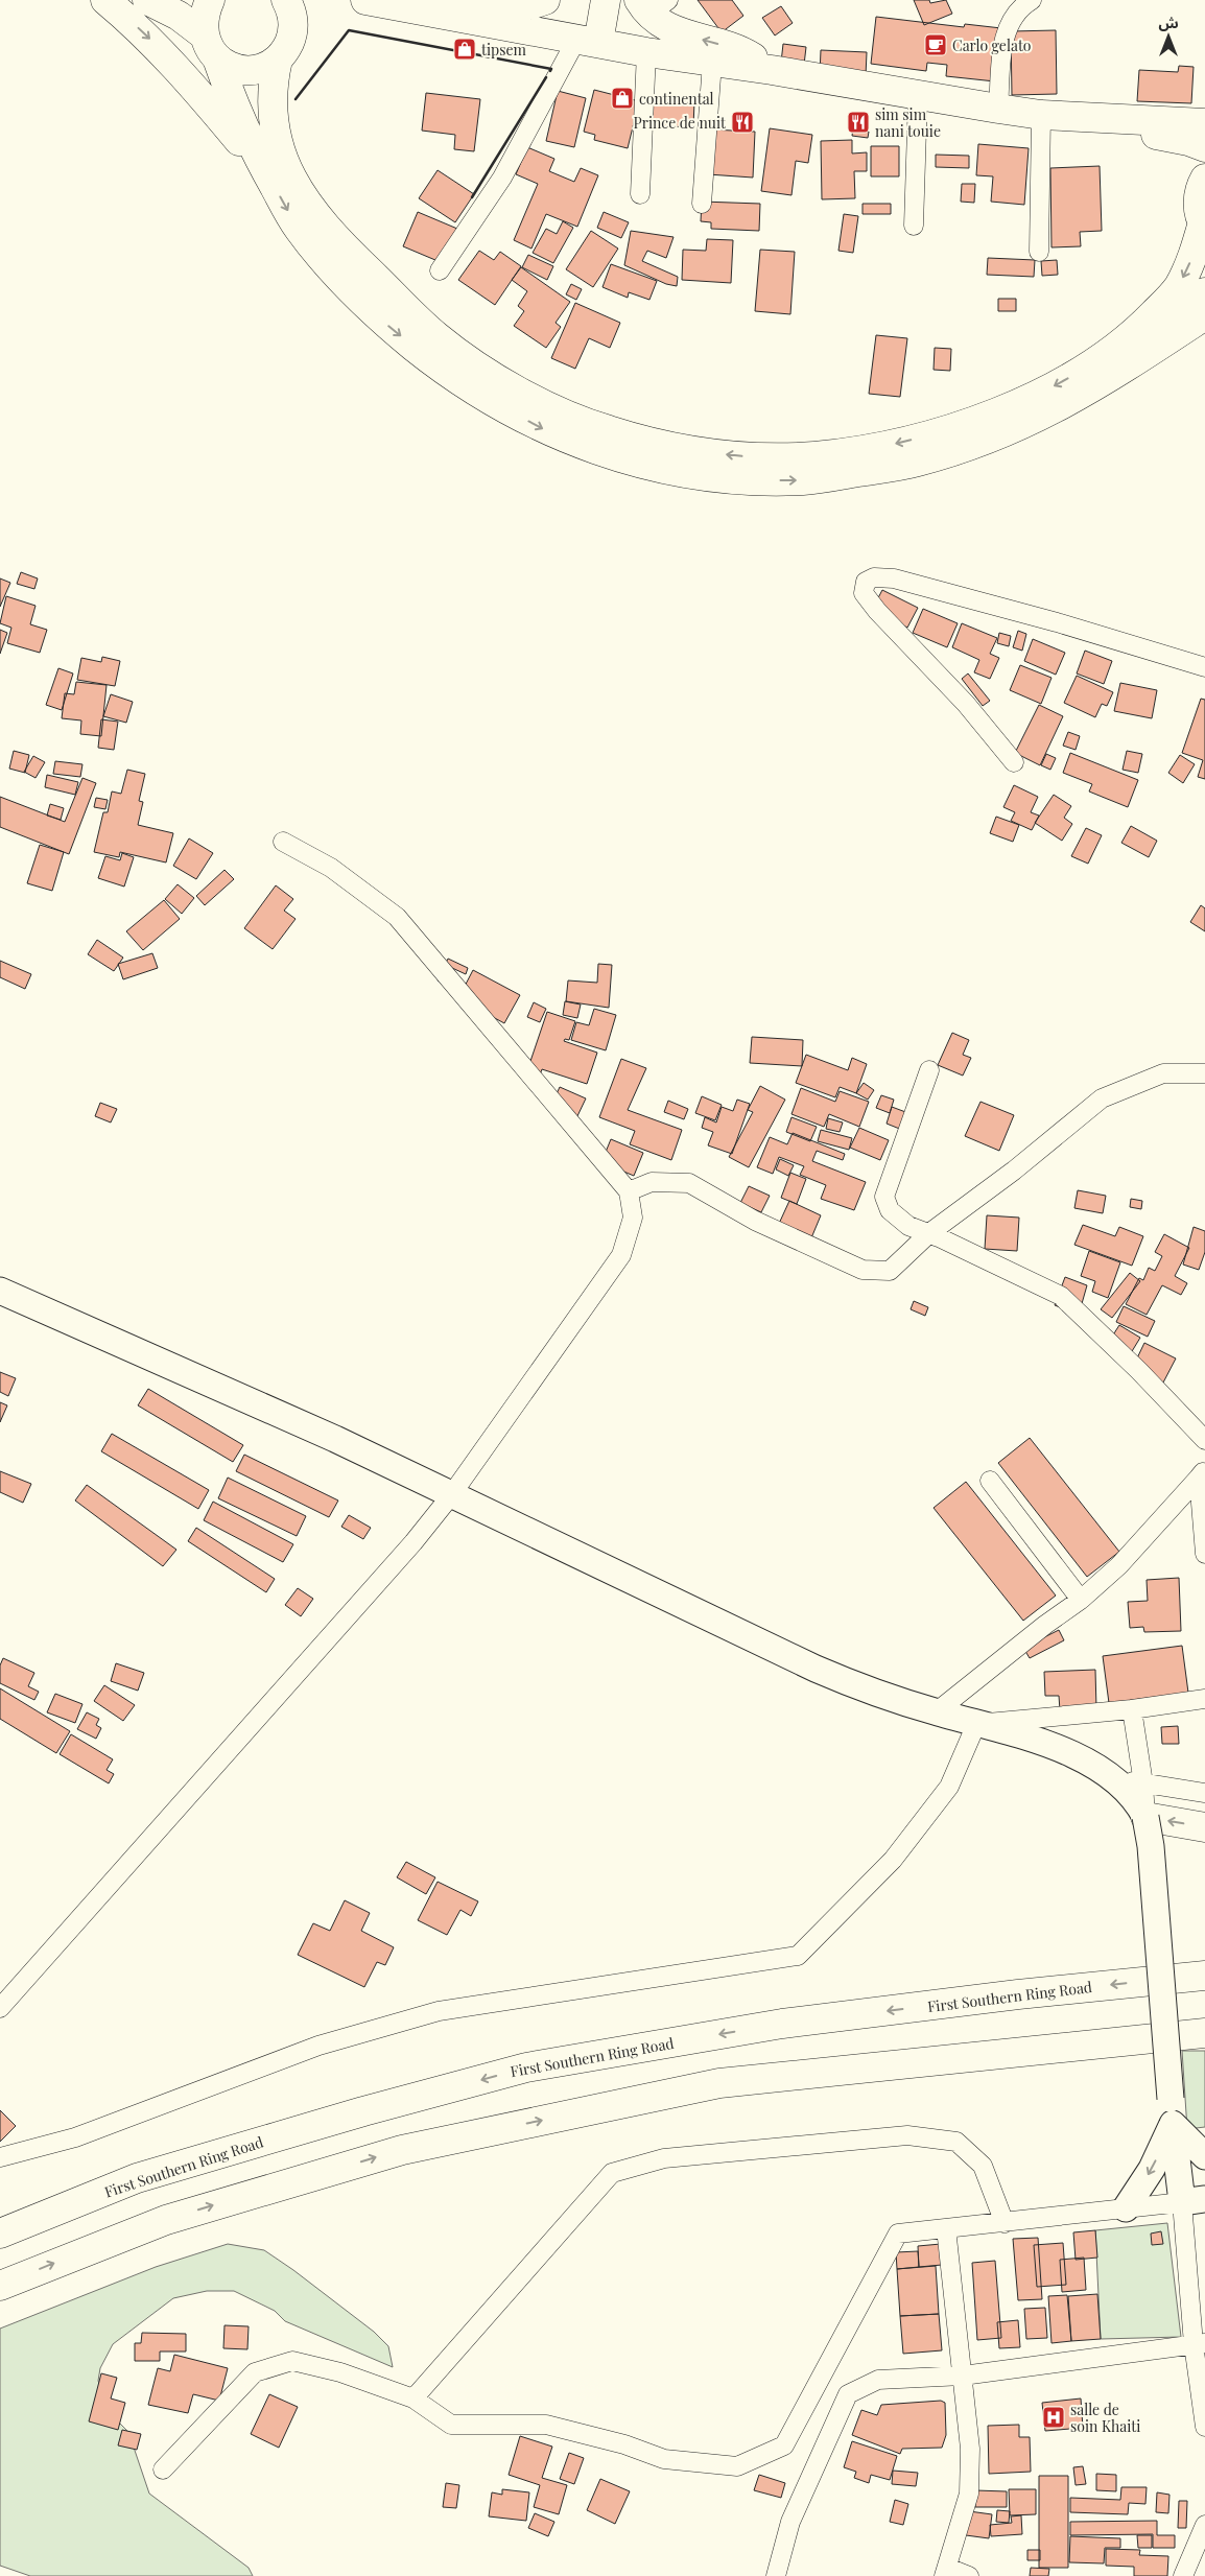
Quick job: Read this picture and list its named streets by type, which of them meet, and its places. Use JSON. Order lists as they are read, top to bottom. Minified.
{"streets":{"highway":["First Southern Ring Road"]},"places":{"cafe":["Carlo gelato"],"shop":["tipsem","continental"],"restaurant":["Prince de nuit","sim sim nani touie"],"hospital":["salle de soin Khaiti"]},"north":"top"}
